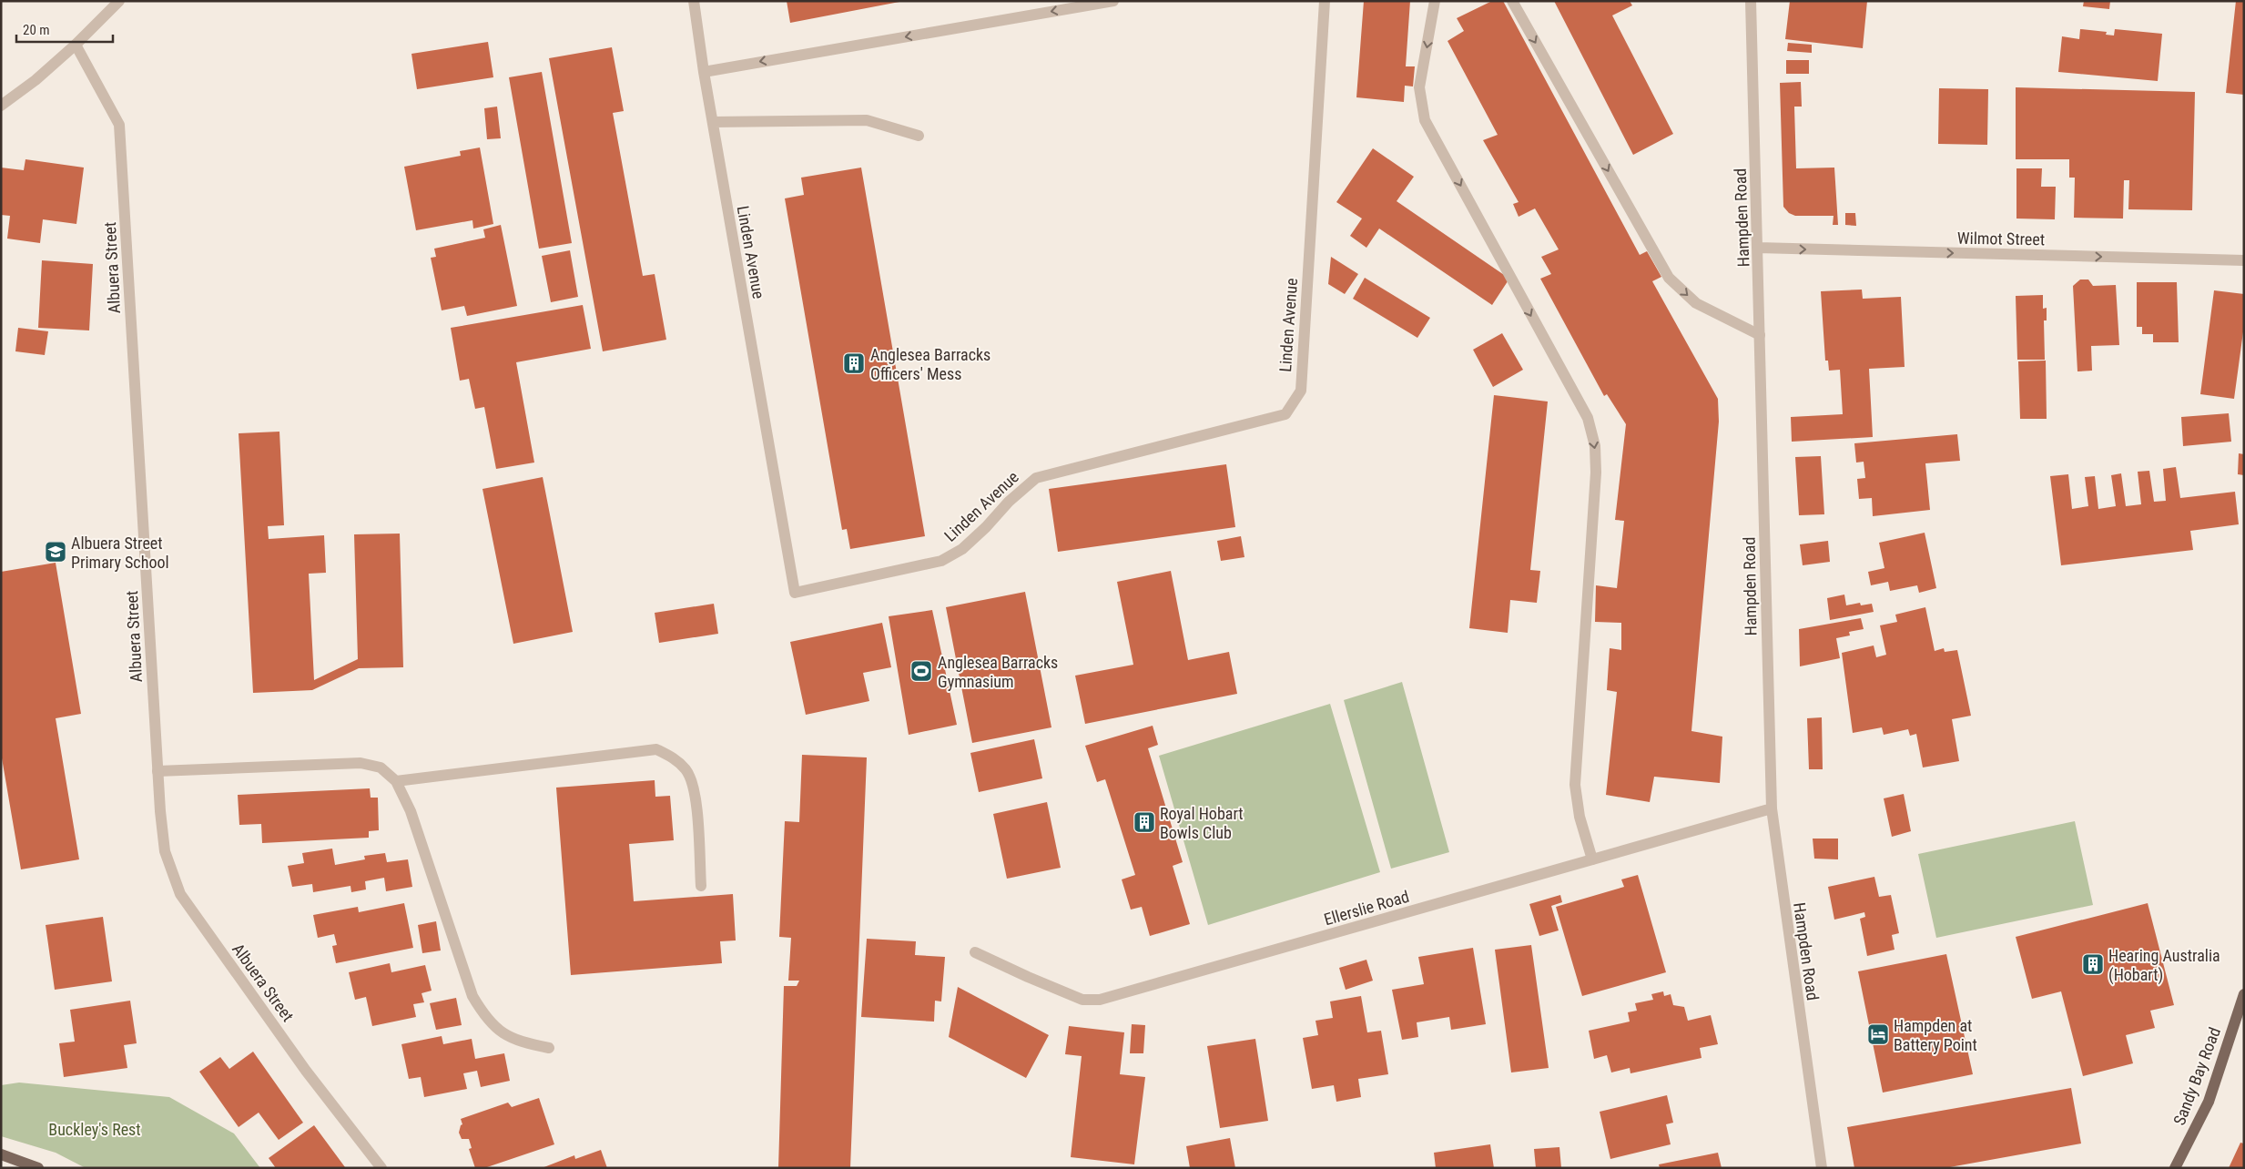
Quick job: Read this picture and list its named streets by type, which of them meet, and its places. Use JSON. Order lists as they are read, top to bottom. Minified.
{"streets":{"main road":["Sandy Bay Road"],"street":["Hampden Road","Wilmot Street","Linden Avenue","Albuera Street","Ellerslie Road"]},"crossings":[["Hampden Road","Wilmot Street"],["Hampden Road","Ellerslie Road"]],"one_way":["Wilmot Street"],"parks":["Buckley's Rest"],"places":{"building":["Anglesea Barracks Officers' Mess","Royal Hobart Bowls Club","Hearing Australia (Hobart)"],"school or university":["Albuera Street Primary School"],"sports":["Anglesea Barracks Gymnasium"],"hotel":["Hampden at Battery Point"]},"scale_bar":"20 m"}
